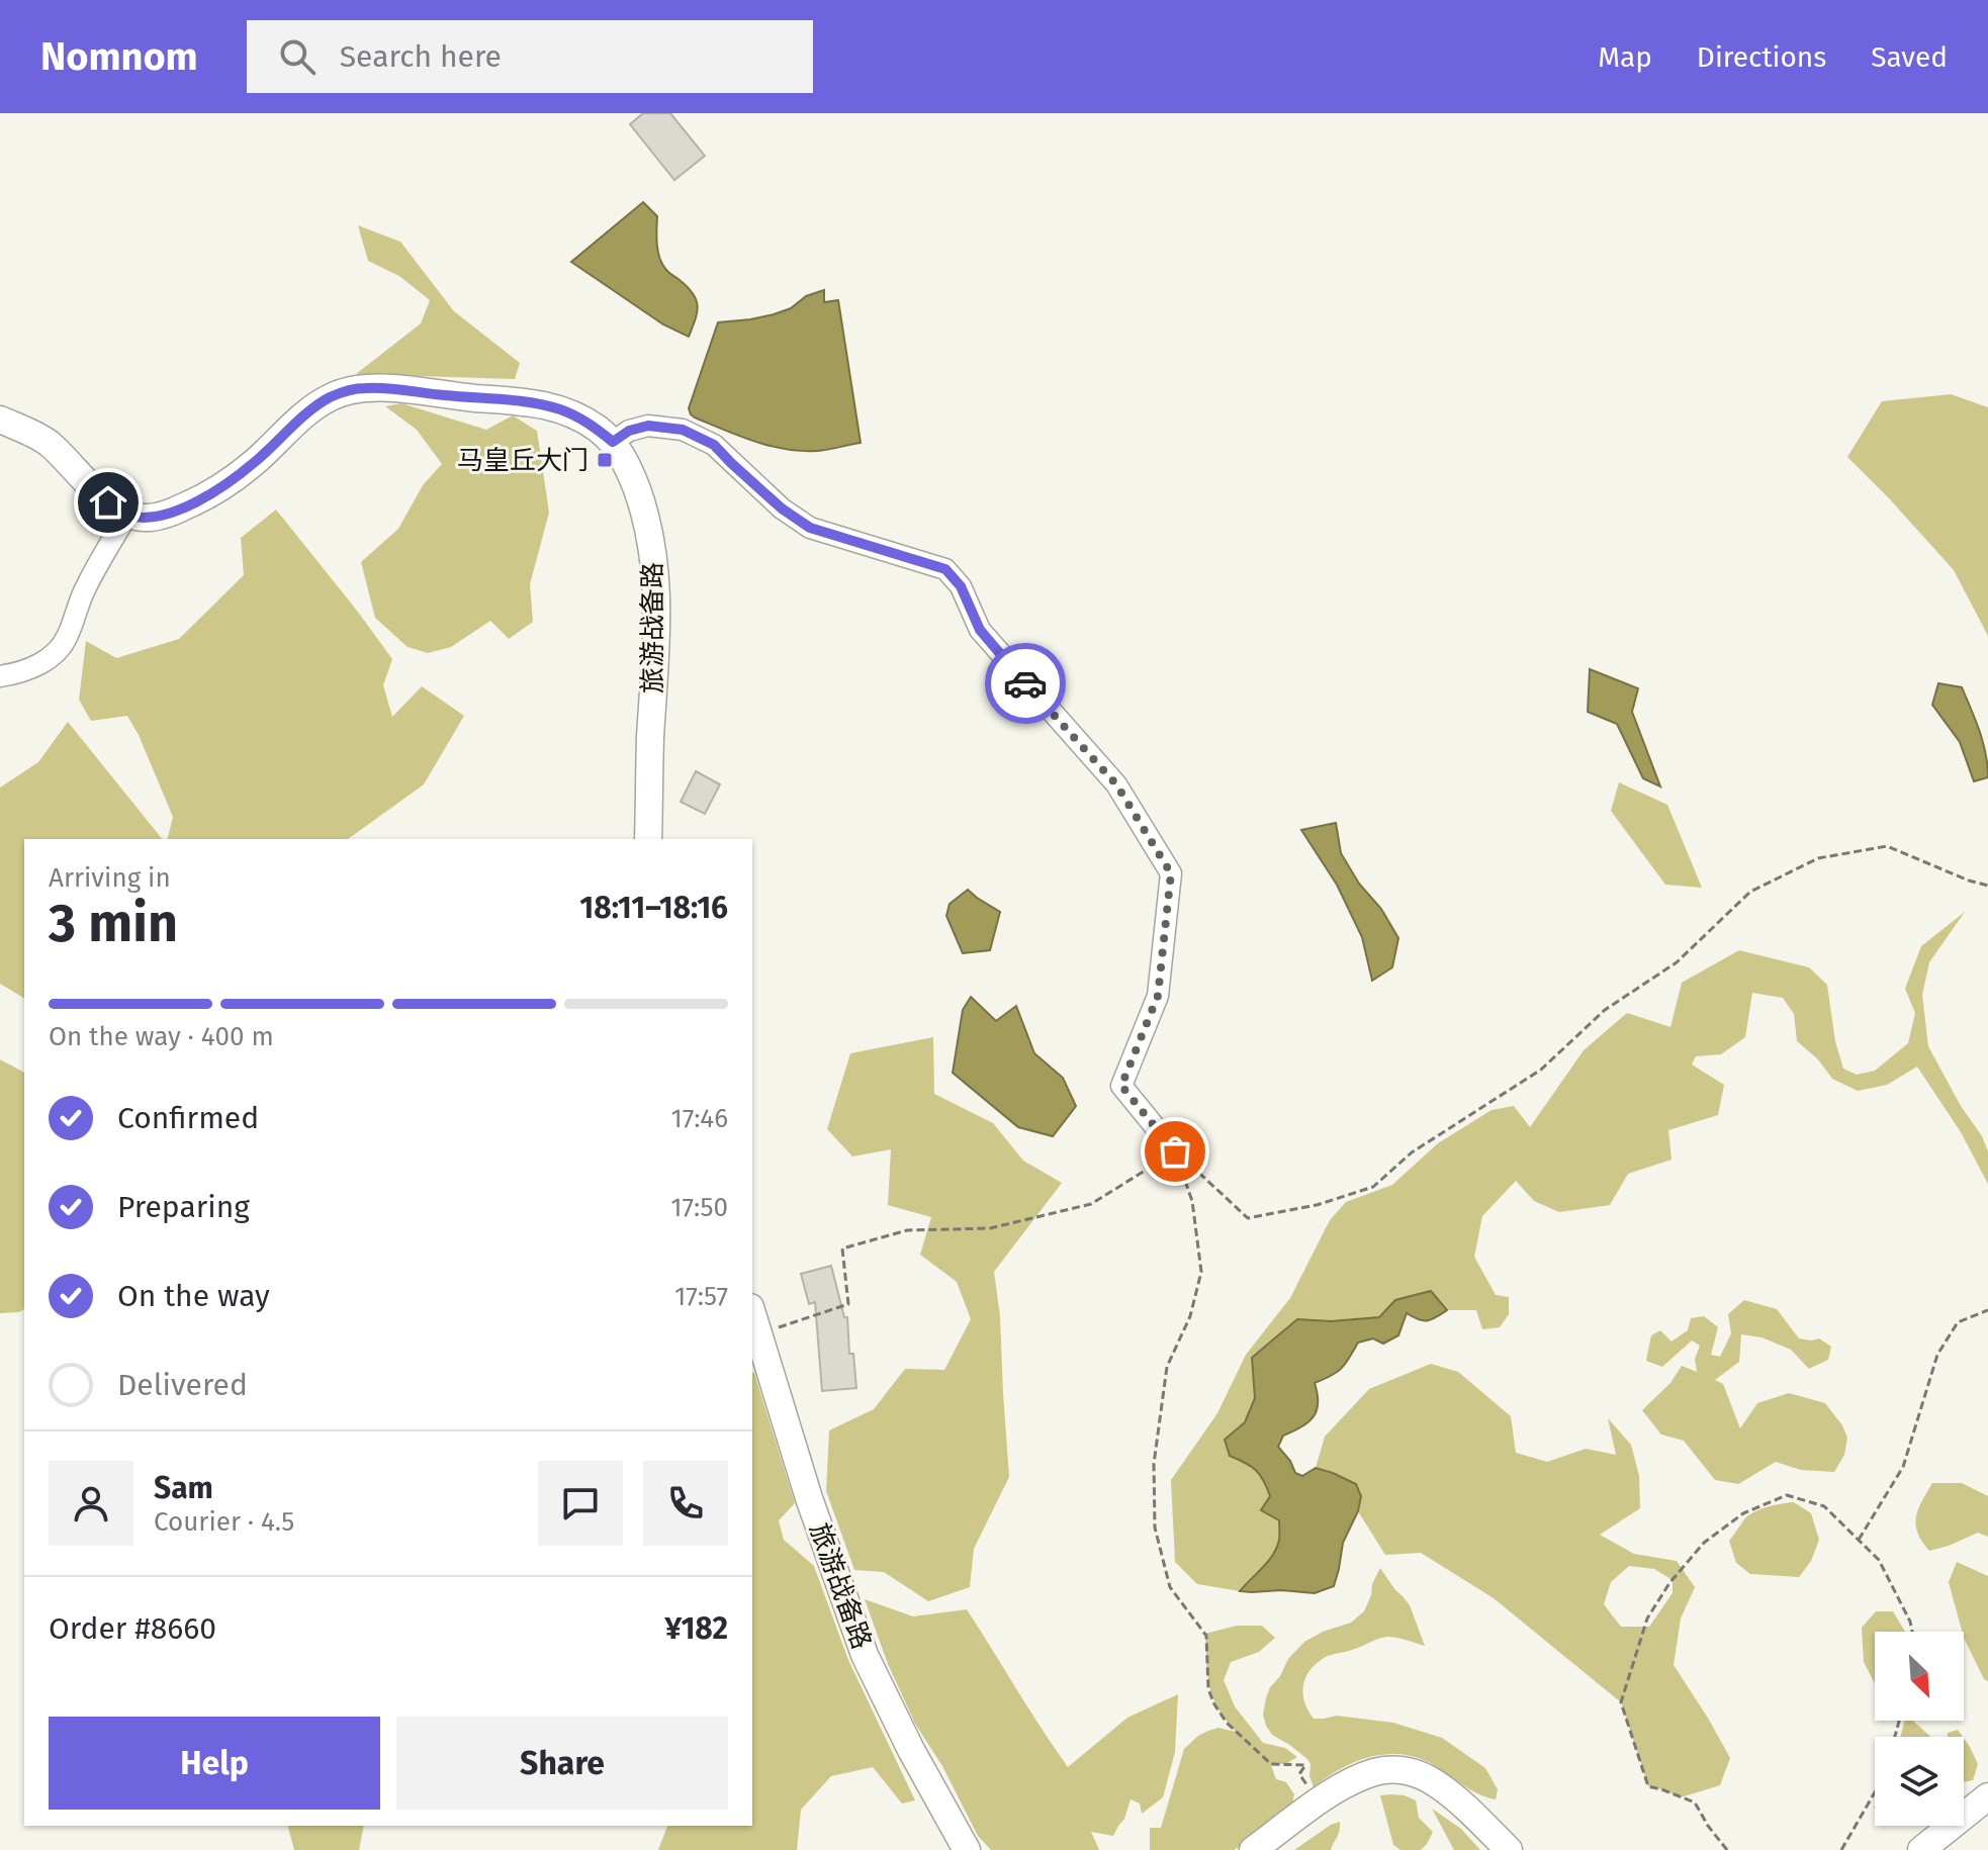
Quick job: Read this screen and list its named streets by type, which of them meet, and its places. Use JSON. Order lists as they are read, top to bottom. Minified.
{"streets":{"street":["旅游战备路"]},"places":{"transit":["马皇丘大门"]},"north":"bottom right","page":{"header":"Nomnom","search":"Search here","nav":["Map","Directions","Saved"],"heading":["3 min","Arriving in","18:11–18:16"],"panel":["Sam","Courier · 4.5","Order #8660","¥182"],"bar":"On the way · 400 m","list":[["Confirmed","17:46"],["Preparing","17:50"],["On the way","17:57"],"Delivered"],"buttons":["Help","Share"]}}
